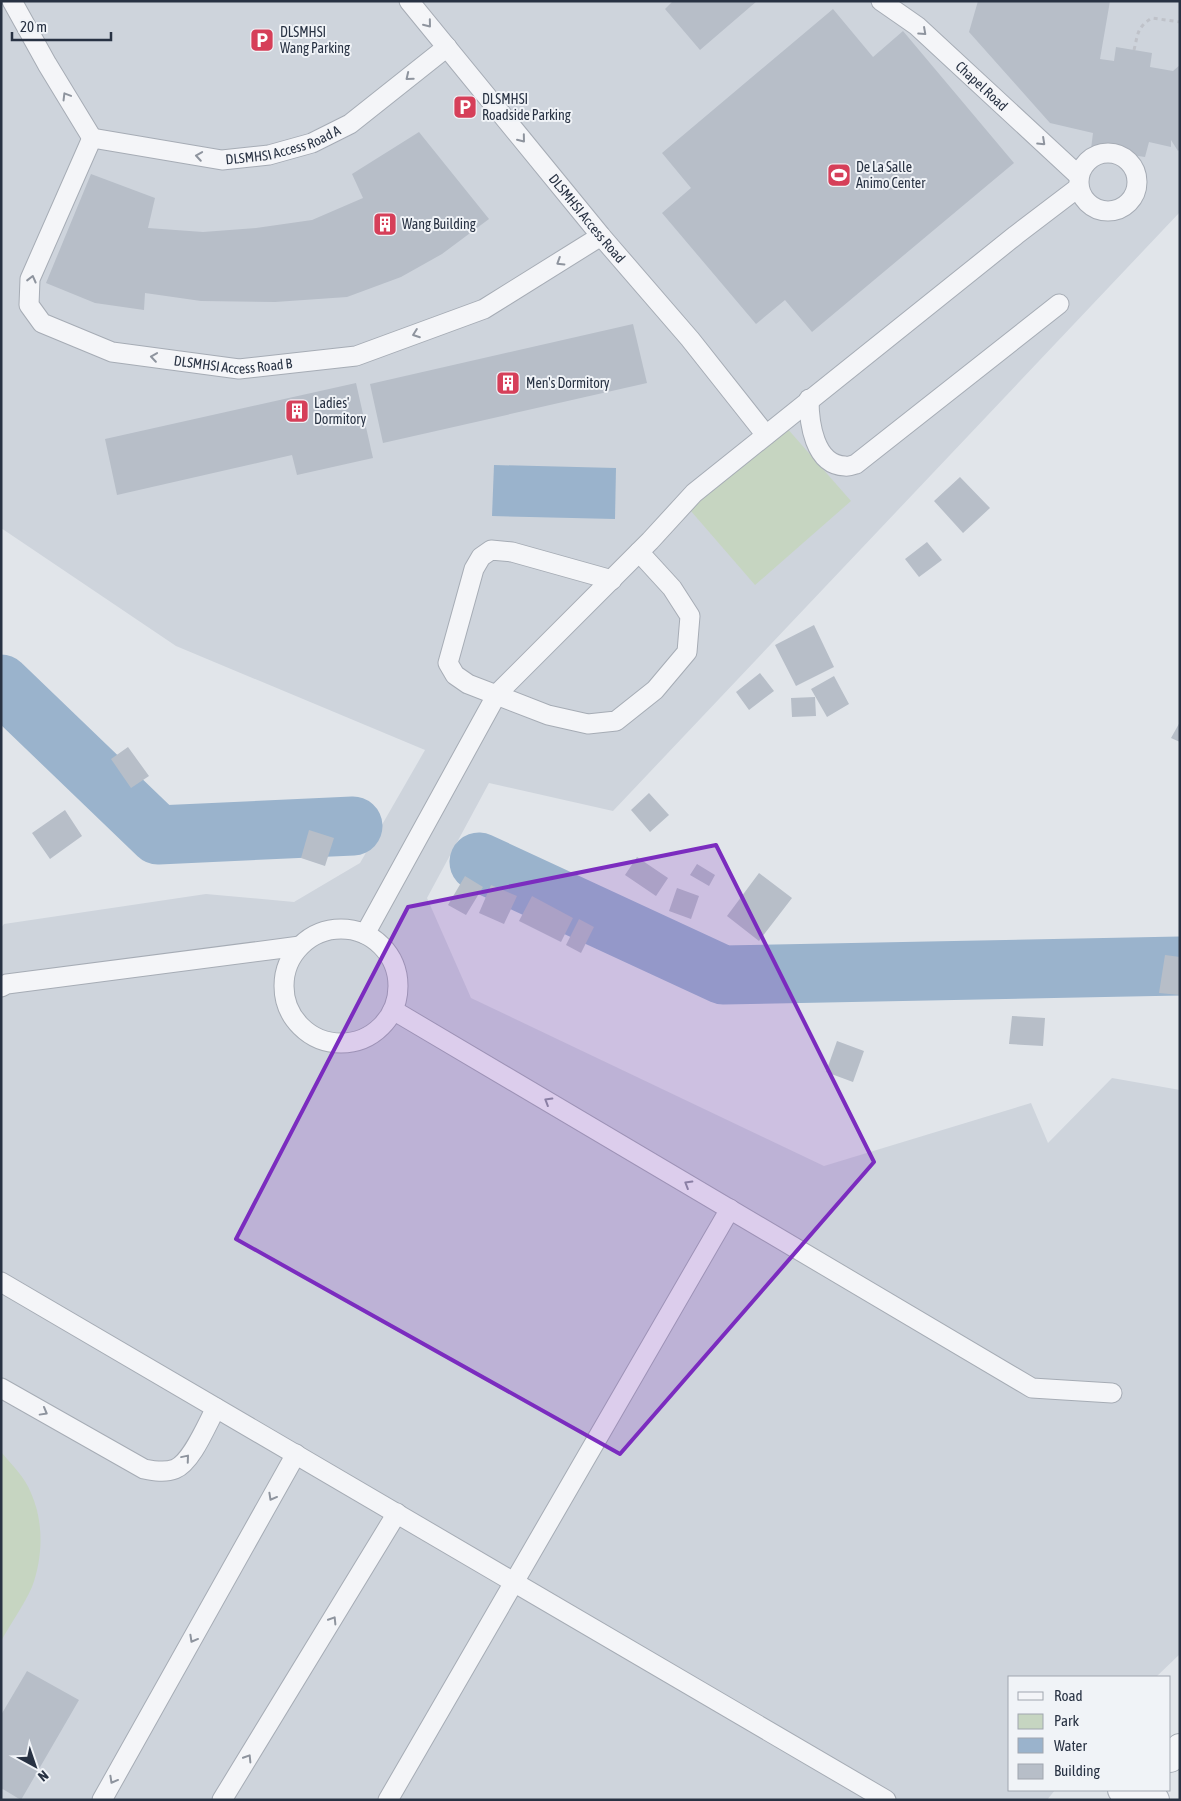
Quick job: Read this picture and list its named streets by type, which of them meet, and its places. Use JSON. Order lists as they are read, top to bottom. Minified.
{"streets":{"lane":["Chapel Road","DLSMHSI Access Road A","DLSMHSI Access Road","DLSMHSI Access Road B"]},"crossings":[["DLSMHSI Access Road A","DLSMHSI Access Road"],["DLSMHSI Access Road A","DLSMHSI Access Road B"],["DLSMHSI Access Road","DLSMHSI Access Road B"]],"one_way":["DLSMHSI Access Road A","DLSMHSI Access Road"],"places":{"parking":["DLSMHSI Wang Parking","DLSMHSI Roadside Parking"],"sports":["De La Salle Animo Center"],"building":["Wang Building","Men's Dormitory","Ladies' Dormitory"]},"legend":["Road","Park","Water","Building"],"scale_bar":"20 m","north":"bottom right"}
